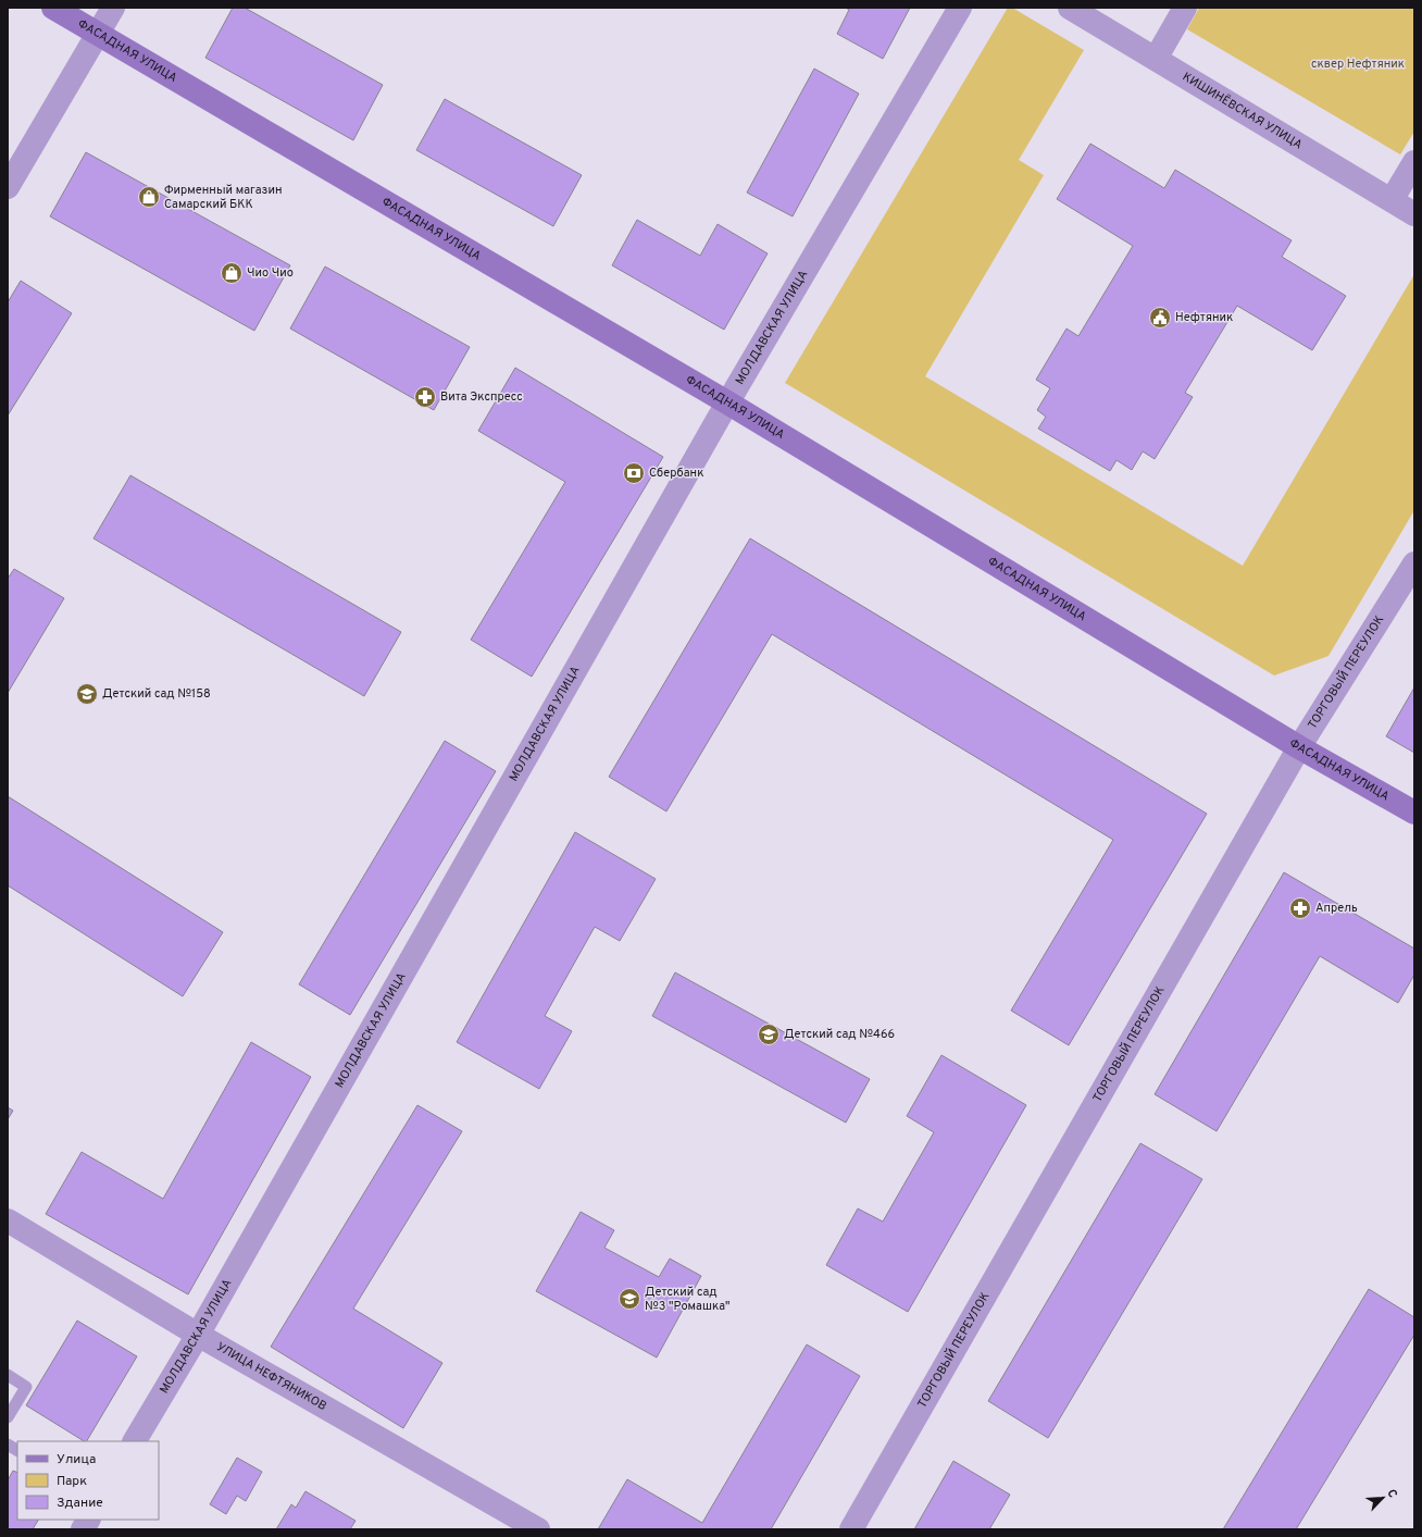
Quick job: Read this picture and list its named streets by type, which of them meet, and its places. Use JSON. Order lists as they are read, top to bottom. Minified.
{"streets":{"main road":["ФАСАДНАЯ УЛИЦА"],"street":["КИШИНЁВСКАЯ УЛИЦА","МОЛДАВСКАЯ УЛИЦА","ТОРГОВЫЙ ПЕРЕУЛОК","УЛИЦА НЕФТЯНИКОВ"]},"crossings":[["ФАСАДНАЯ УЛИЦА","МОЛДАВСКАЯ УЛИЦА"],["ФАСАДНАЯ УЛИЦА","ТОРГОВЫЙ ПЕРЕУЛОК"],["МОЛДАВСКАЯ УЛИЦА","УЛИЦА НЕФТЯНИКОВ"]],"parks":["сквер Нефтяник"],"places":{"shop":["Фирменный магазин Самарский БКК","Чио Чио"],"public building":["Нефтяник"],"pharmacy":["Вита Экспресс","Апрель"],"bank":["Сбербанк"],"school or university":["Детский сад №158","Детский сад №466","Детский сад №3 \"Ромашка\""]},"legend":["Улица","Парк","Здание"],"north":"top right"}
